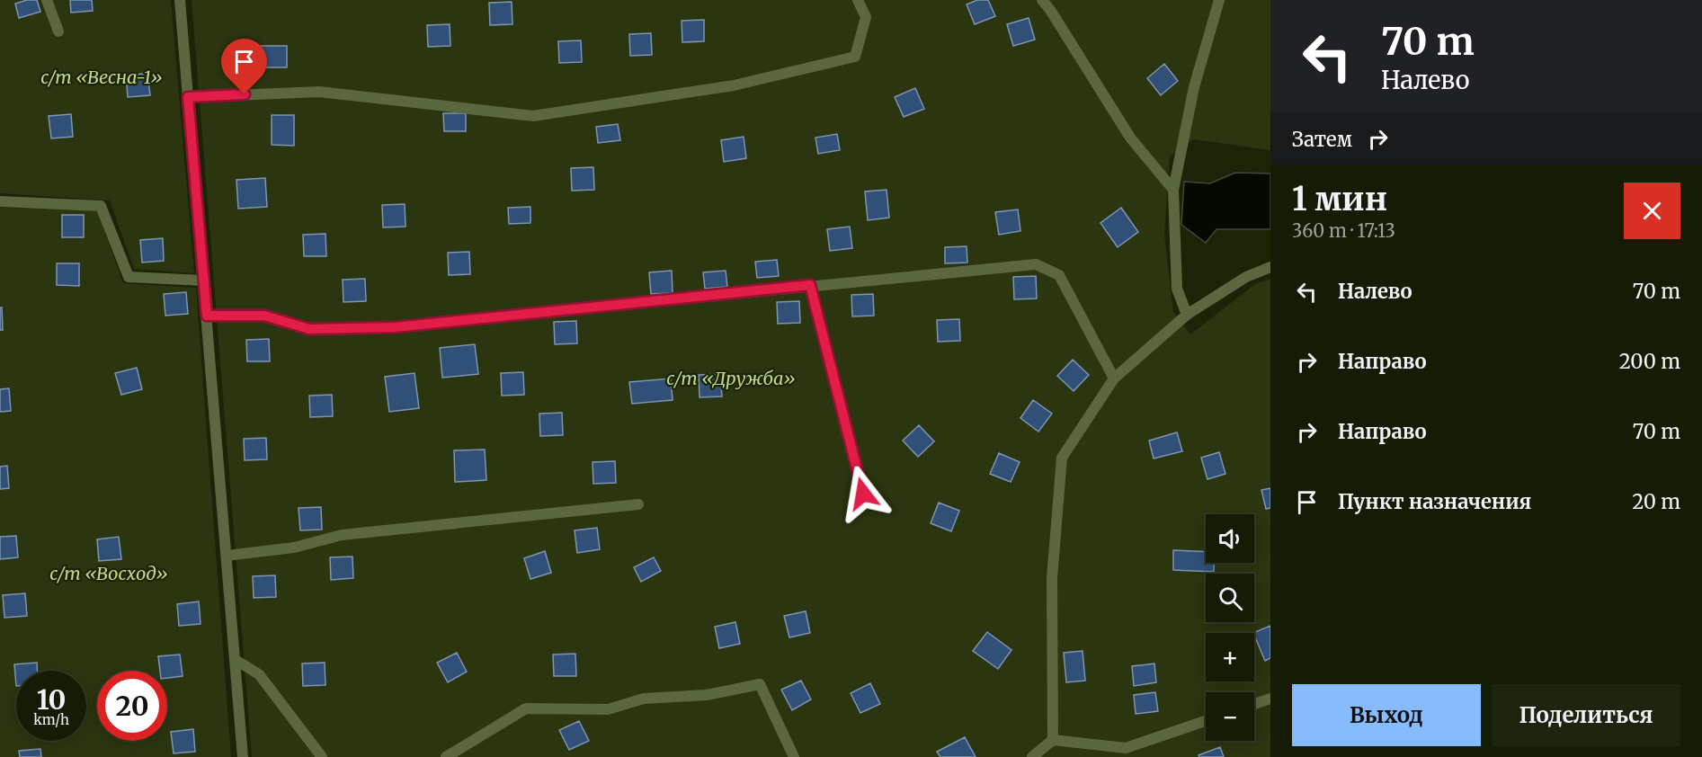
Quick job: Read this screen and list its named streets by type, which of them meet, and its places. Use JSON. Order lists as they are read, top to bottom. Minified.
{"parks":["с/т «Весна-1»","с/т «Дружба»","с/т «Восход»"],"page":{"turn":["70 m","Налево"],"then":"Затем","heading":["1 мин","360 m · 17:13"],"list":[{"name":"Налево","value":"70 m"},{"name":"Направо","value":"200 m"},{"name":"Направо","value":"70 m"},{"name":"Пункт назначения","value":"20 m"}],"map_buttons":["+","−"],"speed":"10 km/h","limit":"20","buttons":["Выход","Поделиться"]}}
